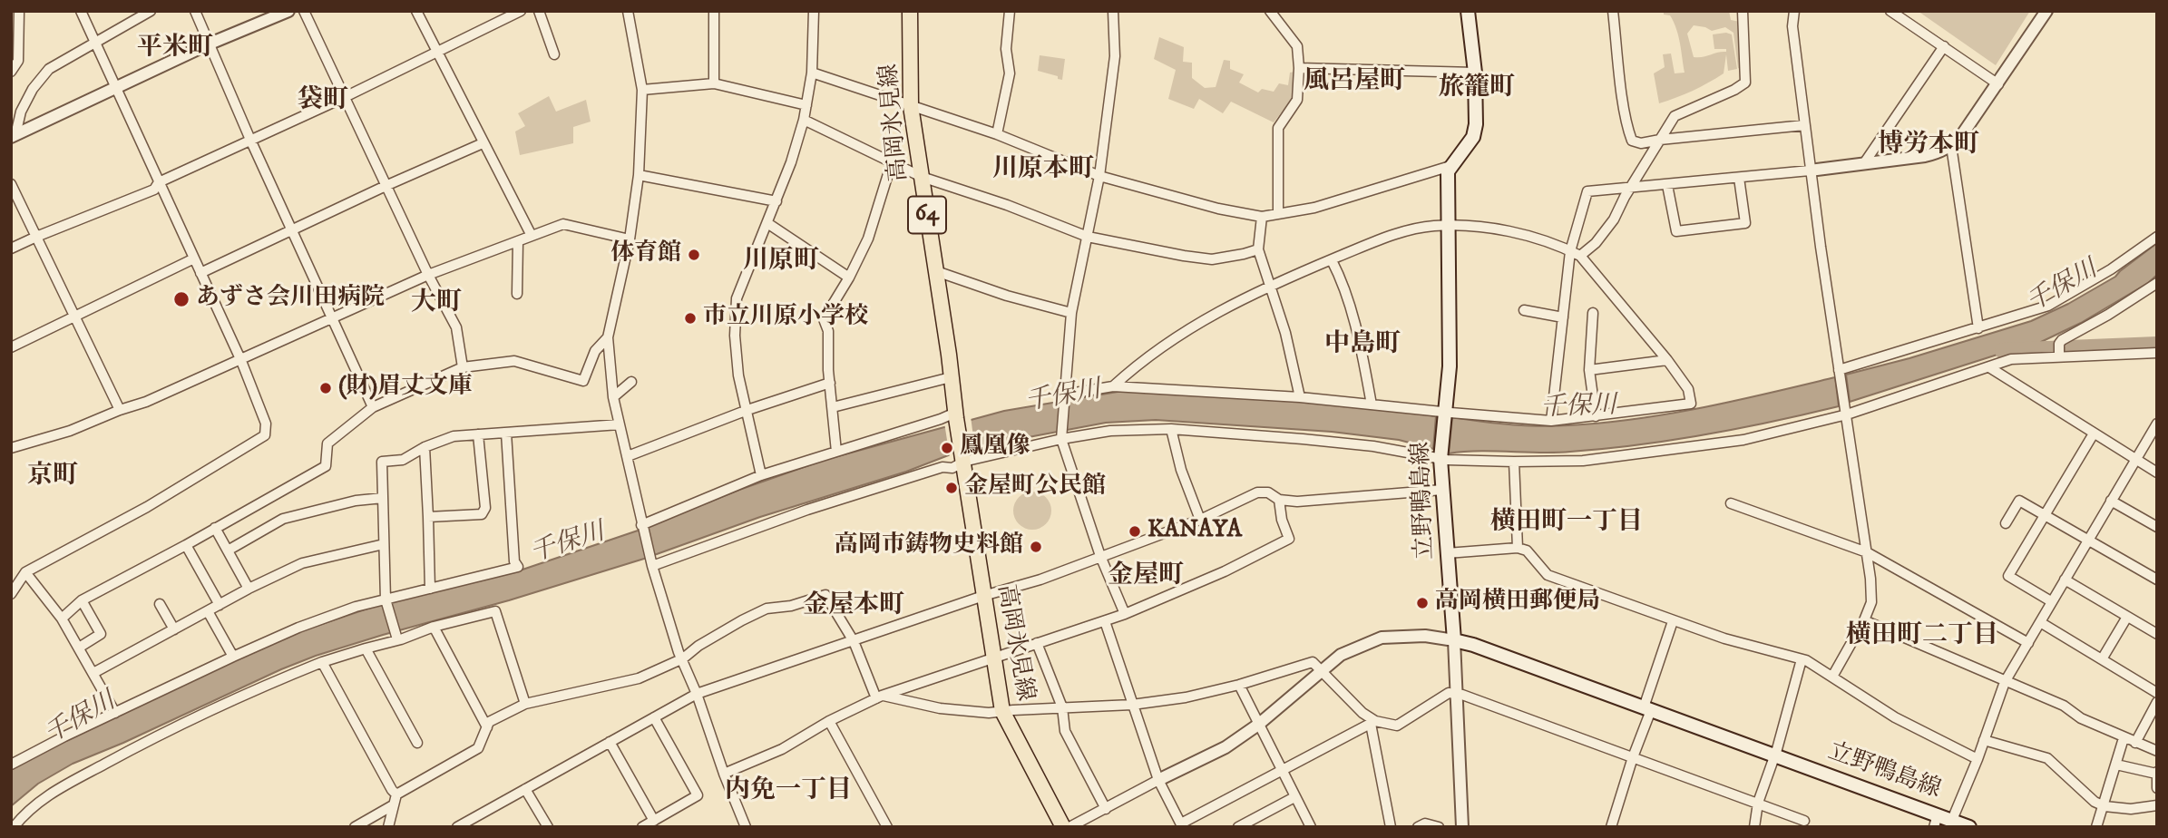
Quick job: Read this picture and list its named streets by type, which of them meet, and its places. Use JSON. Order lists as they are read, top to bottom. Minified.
{"streets":{"main road":["高岡氷見線","64","立野鴨島線"]},"crossings":[["高岡氷見線","64"]],"districts":["平米町","風呂屋町","旅籠町","袋町","博労本町","川原本町","川原町","大町","中島町","京町","横田町一丁目","金屋町","金屋本町","横田町二丁目","内免一丁目"],"water":["千保川"],"places":["体育館","あずさ会川田病院","市立川原小学校","(財)眉丈文庫","鳳凰像","金屋町公民館","KANAYA","高岡市鋳物史料館","高岡横田郵便局"]}
